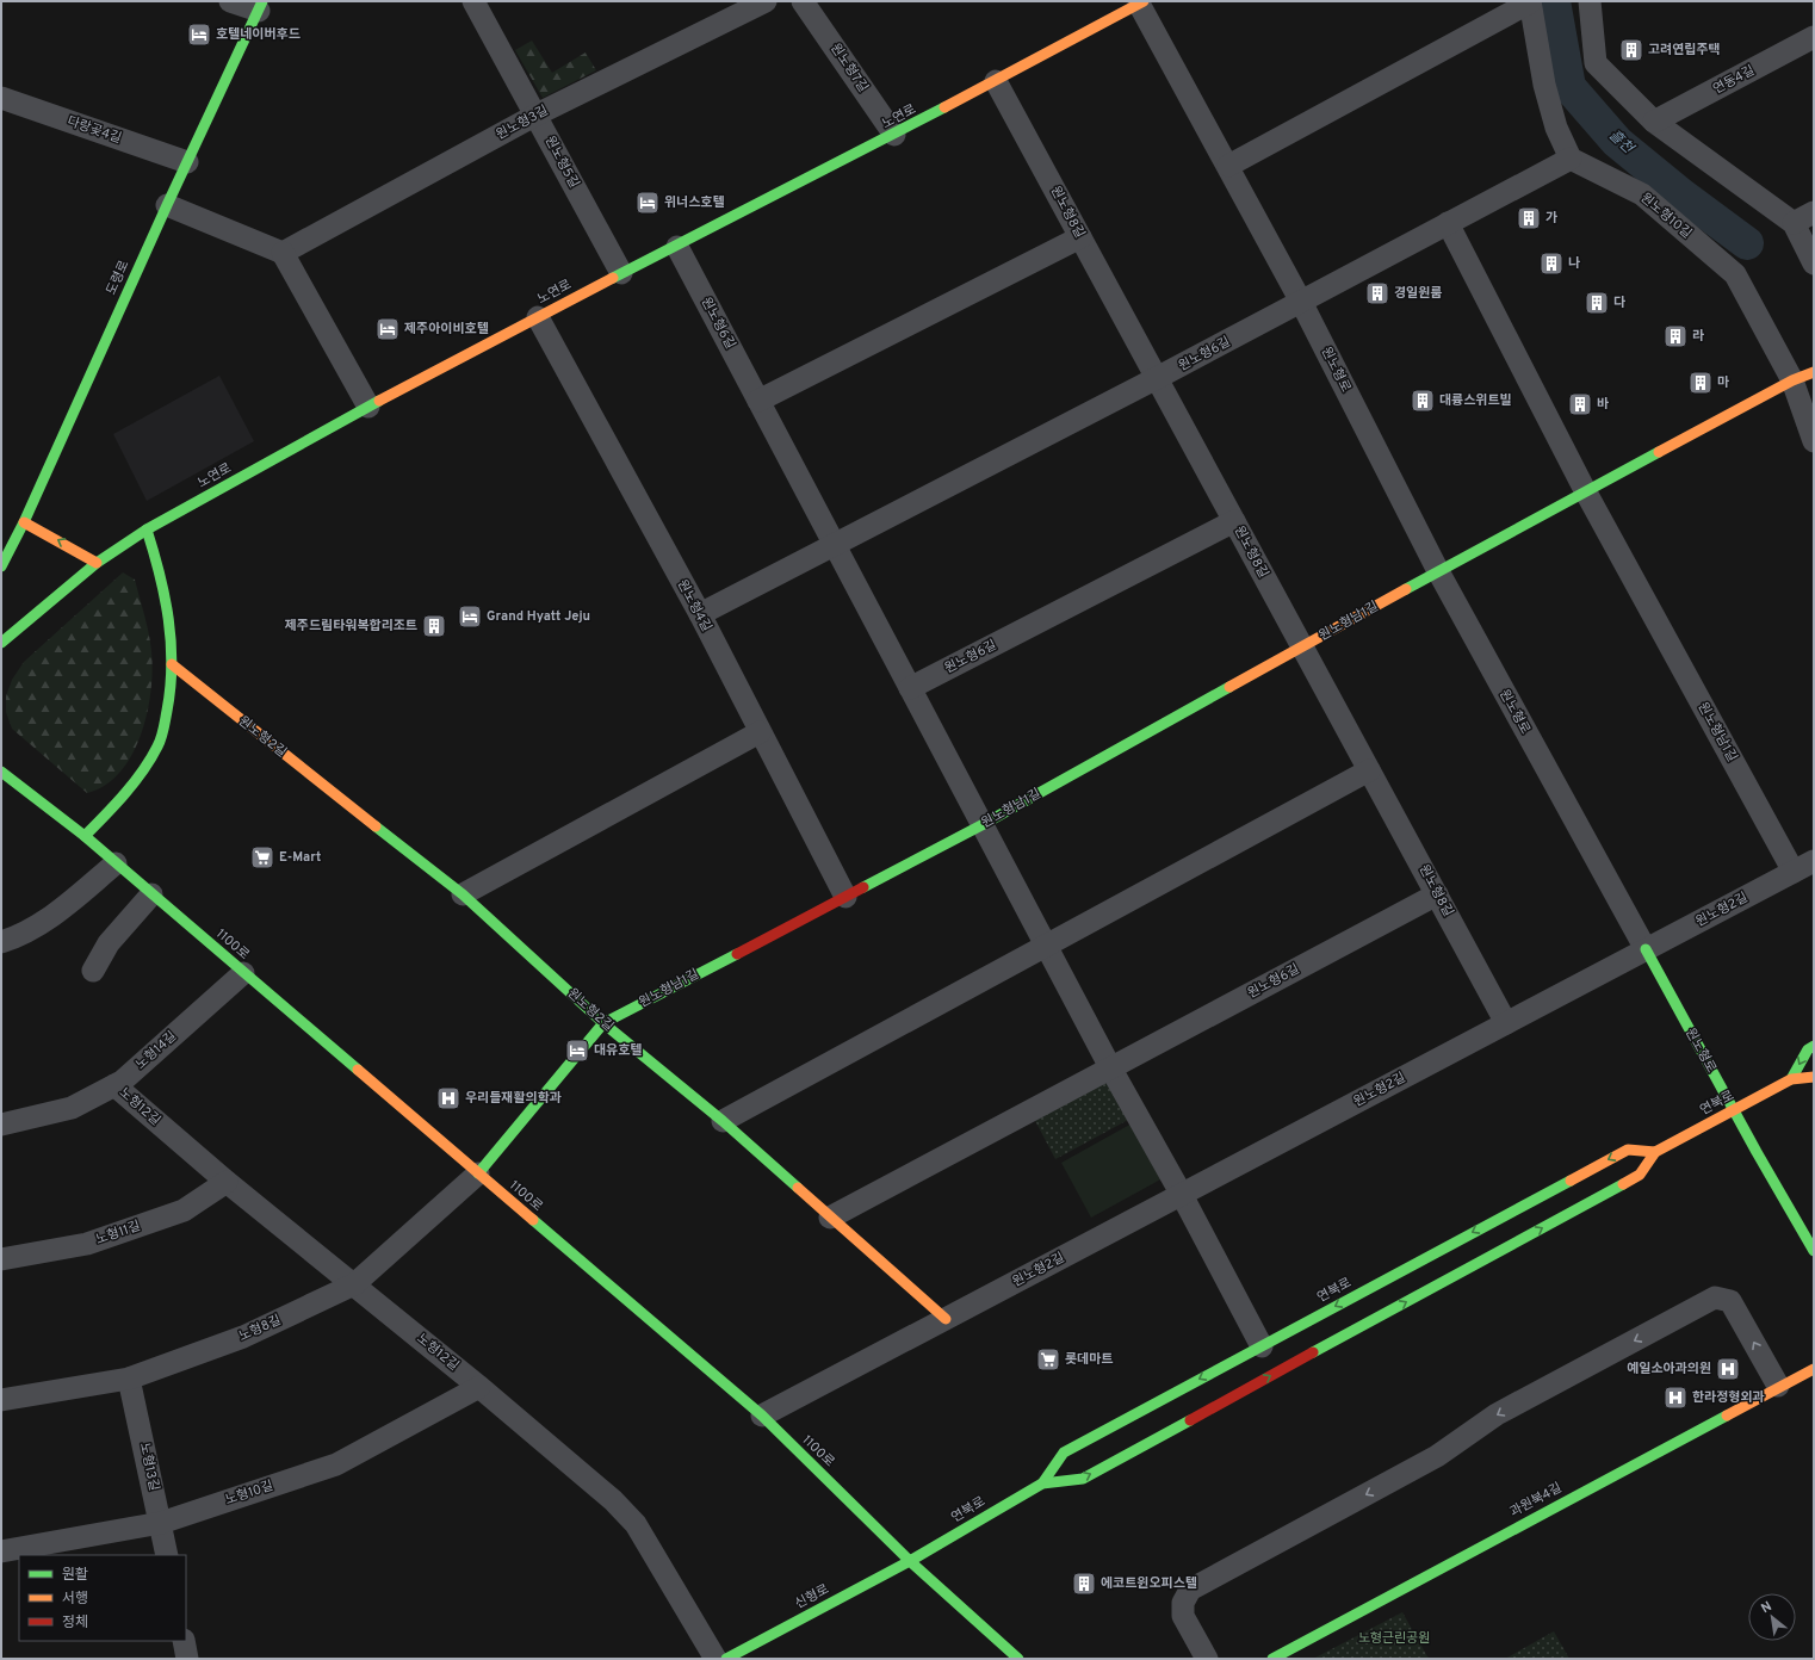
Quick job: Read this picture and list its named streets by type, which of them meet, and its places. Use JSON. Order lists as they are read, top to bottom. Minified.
{"streets":{"main road":["노연로","도령로","원노형로","원노형남1길","원노형2길","1100로","연북로","과원북4길","신형로"],"street":["원노형7길","연동4길","원노형3길","다랑곶4길","원노형5길","원노형8길","원노형10길","원노형6길","원노형4길","노형14길","노형12길","노형11길","노형8길","노형13길","노형10길"]},"crossings":[["원노형7길","노연로"],["노연로","원노형5길"],["노연로","원노형8길"],["노연로","원노형6길"],["노연로","원노형로"],["노연로","원노형4길"],["원노형3길","원노형5길"],["다랑곶4길","도령로"],["원노형8길","원노형6길"],["원노형8길","원노형남1길"],["원노형8길","원노형2길"],["원노형10길","원노형6길"],["원노형10길","원노형남1길"],["원노형6길","원노형로"],["원노형6길","원노형4길"],["원노형6길","원노형남1길"],["원노형6길","원노형2길"],["원노형6길","연북로"],["원노형로","원노형남1길"],["원노형로","원노형2길"],["원노형로","연북로"],["원노형4길","원노형남1길"],["원노형남1길","원노형2길"],["원노형남1길","1100로"],["원노형남1길","노형8길"],["원노형2길","1100로"],["1100로","노형14길"],["1100로","연북로"],["1100로","노형8길"],["1100로","신형로"],["노형14길","노형12길"],["연북로","신형로"],["노형12길","노형11길"],["노형12길","노형8길"],["노형12길","노형10길"],["노형8길","노형13길"],["노형13길","노형10길"]],"water":["흘천"],"parks":["노형근린공원"],"places":{"hotel":["호텔네이버후드","위너스호텔","제주아이비호텔","Grand Hyatt Jeju","대유호텔"],"building":["고려연립주택","가","나","경일원룸","다","라","마","대륭스위트빌","바","제주드림타워복합리조트","에코트윈오피스텔"],"supermarket":["E-Mart","롯데마트"],"hospital":["우리들재활의학과","예일소아과의원","한라정형외과"]},"legend":["원활","서행","정체"],"north":"top left"}
